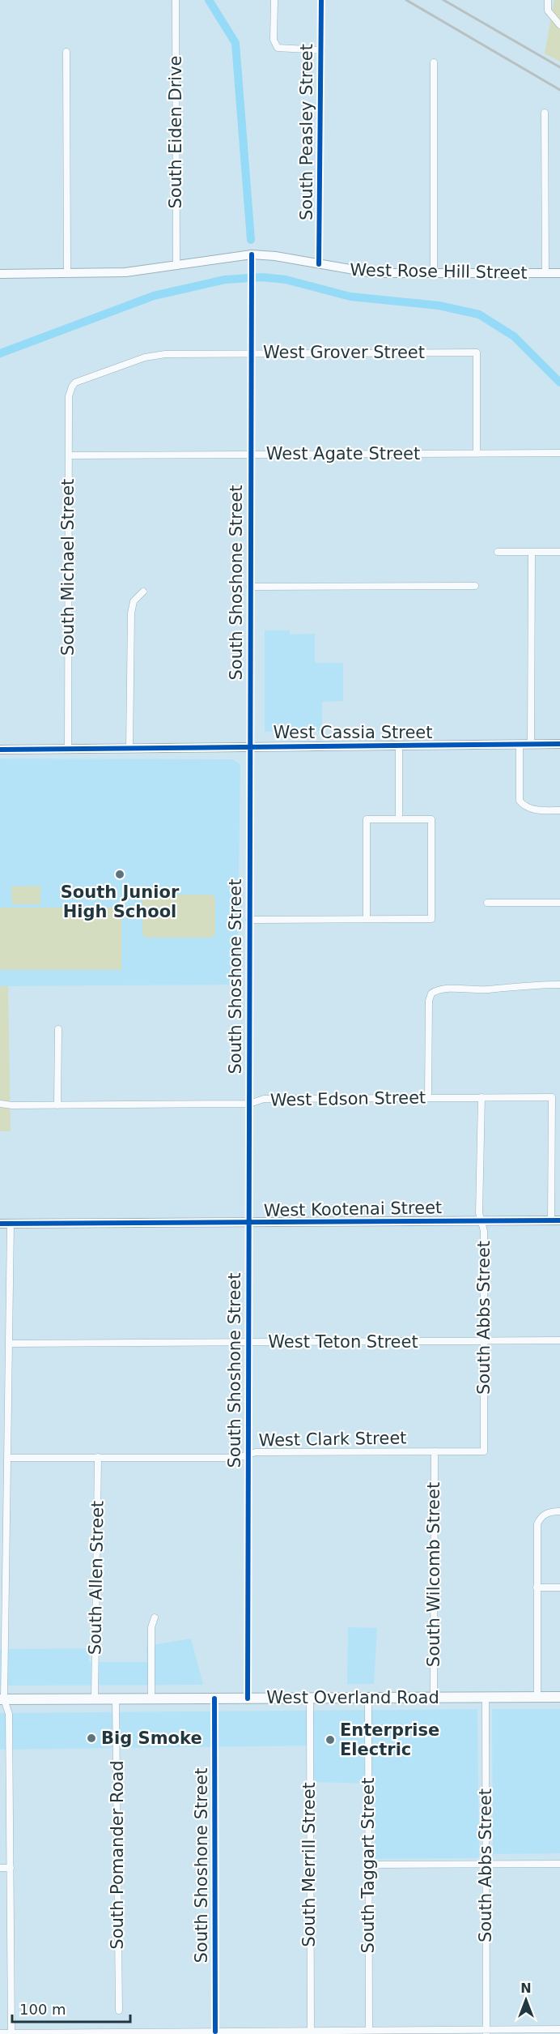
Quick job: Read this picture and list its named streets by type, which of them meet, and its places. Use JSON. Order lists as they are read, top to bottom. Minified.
{"streets":{"main road":["West Overland Road"],"street":["South Eiden Drive","South Peasley Street","West Rose Hill Street","West Grover Street","West Agate Street","South Michael Street","South Shoshone Street","West Cassia Street","West Edson Street","West Kootenai Street","South Abbs Street","West Teton Street","West Clark Street","South Wilcomb Street","South Allen Street","South Pomander Road","South Merrill Street","South Taggart Street"]},"crossings":[["South Eiden Drive","West Rose Hill Street"],["South Peasley Street","West Rose Hill Street"],["West Rose Hill Street","South Shoshone Street"],["West Grover Street","West Agate Street"],["West Grover Street","South Michael Street"],["West Grover Street","South Shoshone Street"],["West Agate Street","South Michael Street"],["West Agate Street","South Shoshone Street"],["South Michael Street","West Cassia Street"],["South Shoshone Street","West Cassia Street"],["South Shoshone Street","West Edson Street"],["South Shoshone Street","West Kootenai Street"],["South Shoshone Street","West Teton Street"],["South Shoshone Street","West Clark Street"],["South Shoshone Street","West Overland Road"],["West Edson Street","West Kootenai Street"],["West Edson Street","South Abbs Street"],["West Kootenai Street","South Abbs Street"],["South Abbs Street","West Teton Street"],["South Abbs Street","West Clark Street"],["South Abbs Street","West Overland Road"],["West Clark Street","South Wilcomb Street"],["West Clark Street","South Allen Street"],["South Wilcomb Street","West Overland Road"],["South Allen Street","West Overland Road"],["West Overland Road","South Pomander Road"],["West Overland Road","South Merrill Street"],["West Overland Road","South Taggart Street"]],"places":["South Junior High School","Big Smoke","Enterprise Electric"],"scale_bar":"100 m","north":"top"}
